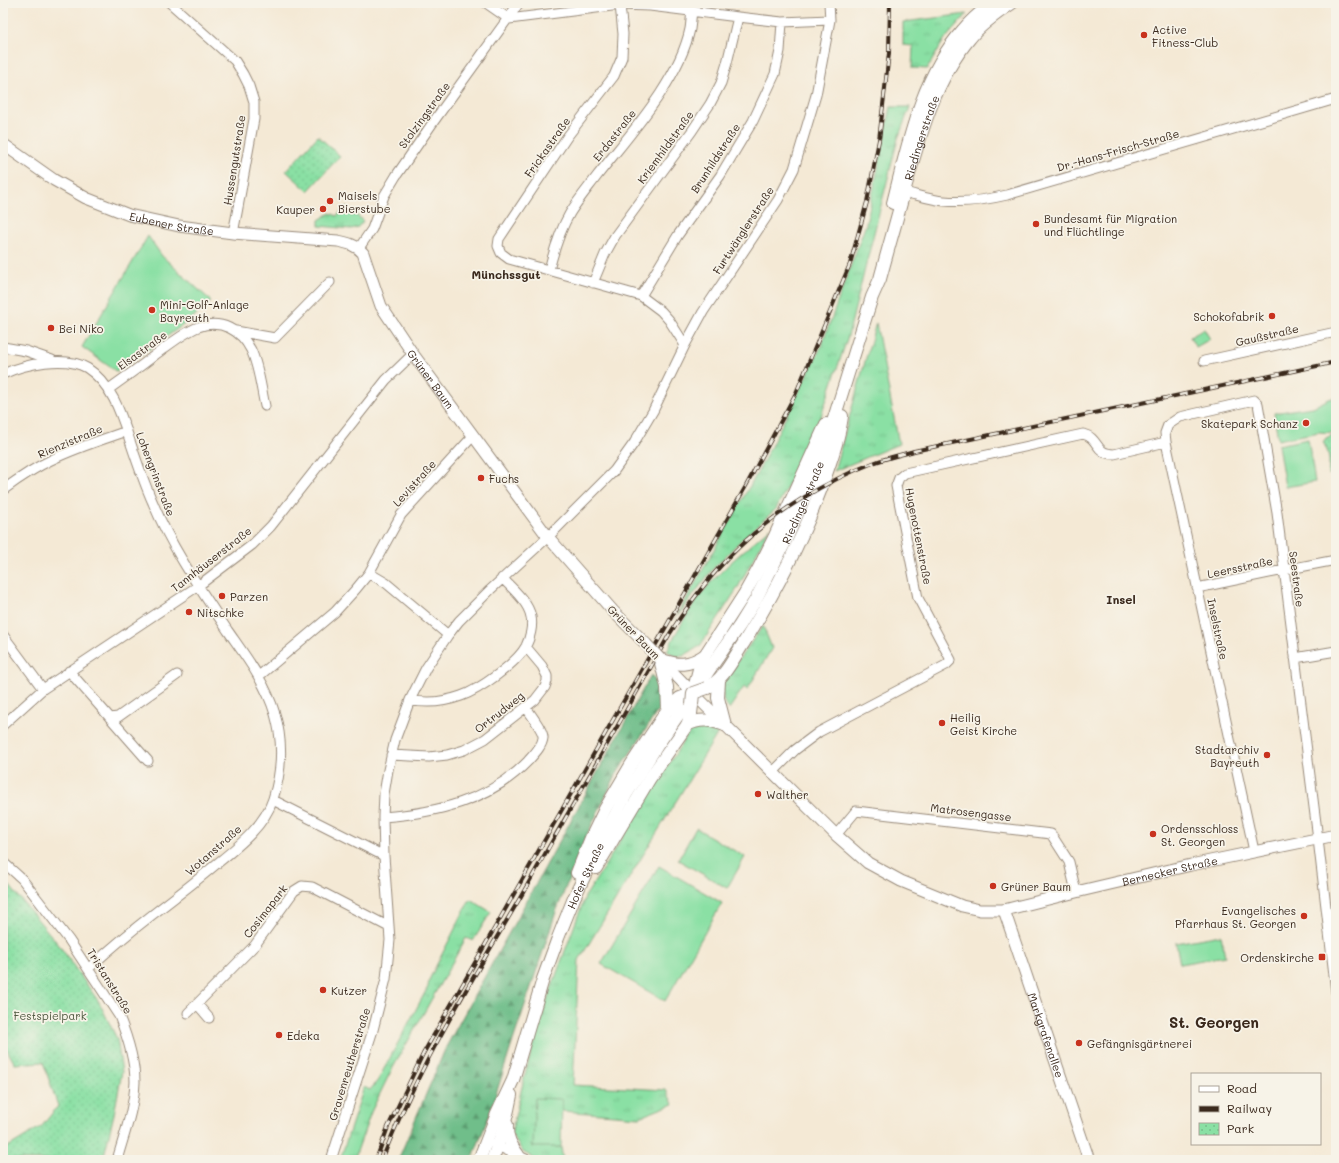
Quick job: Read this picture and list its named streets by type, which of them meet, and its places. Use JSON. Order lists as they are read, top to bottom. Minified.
{"streets":{"main road":["Riedingerstraße","Hofer Straße"],"street":["Stolzingstraße","Erdastraße","Frickastraße","Kriemhildstraße","Dr.-Hans-Frisch-Straße","Brunhildstraße","Hussengutstraße","Eubener Straße","Furtwänglerstraße","Gaußstraße","Elsastraße","Grüner Baum","Rienzistraße","Lohengrinstraße","Levistraße","Hugenottenstraße","Tannhäuserstraße","Leersstraße","Seestraße","Inselstraße","Ortrudweg","Matrosengasse","Wotanstraße","Bernecker Straße","Cosimapark","Tristanstraße","Markgrafenallee","Gravenreutherstraße"]},"crossings":[["Stolzingstraße","Eubener Straße"],["Stolzingstraße","Grüner Baum"],["Erdastraße","Frickastraße"],["Riedingerstraße","Dr.-Hans-Frisch-Straße"],["Riedingerstraße","Grüner Baum"],["Riedingerstraße","Hofer Straße"],["Hussengutstraße","Eubener Straße"],["Eubener Straße","Grüner Baum"],["Furtwänglerstraße","Grüner Baum"],["Furtwänglerstraße","Gravenreutherstraße"],["Elsastraße","Lohengrinstraße"],["Grüner Baum","Levistraße"],["Grüner Baum","Hugenottenstraße"],["Grüner Baum","Tannhäuserstraße"],["Grüner Baum","Matrosengasse"],["Grüner Baum","Bernecker Straße"],["Grüner Baum","Hofer Straße"],["Grüner Baum","Markgrafenallee"],["Grüner Baum","Gravenreutherstraße"],["Rienzistraße","Lohengrinstraße"],["Lohengrinstraße","Tannhäuserstraße"],["Lohengrinstraße","Wotanstraße"],["Levistraße","Wotanstraße"],["Hugenottenstraße","Inselstraße"],["Tannhäuserstraße","Wotanstraße"],["Leersstraße","Seestraße"],["Leersstraße","Inselstraße"],["Seestraße","Inselstraße"],["Seestraße","Bernecker Straße"],["Inselstraße","Bernecker Straße"],["Ortrudweg","Gravenreutherstraße"],["Matrosengasse","Bernecker Straße"],["Wotanstraße","Tristanstraße"],["Bernecker Straße","Markgrafenallee"],["Cosimapark","Gravenreutherstraße"]],"districts":["Münchssgut","Insel","St. Georgen"],"parks":["Festspielpark"],"places":{"other":["Active Fitness-Club","Maisels Bierstube","Kauper","Bundesamt für Migration und Flüchtlinge","Mini-Golf-Anlage Bayreuth","Schokofabrik","Bei Niko","Skatepark Schanz","Fuchs","Parzen","Nitschke","Heilig Geist Kirche","Stadtarchiv Bayreuth","Walther","Ordensschloss St. Georgen","Grüner Baum","Evangelisches Pfarrhaus St. Georgen","Kutzer","Edeka","Gefängnisgärtnerei"],"transit":["Ordenskirche"]},"legend":["Road","Railway","Park"]}
